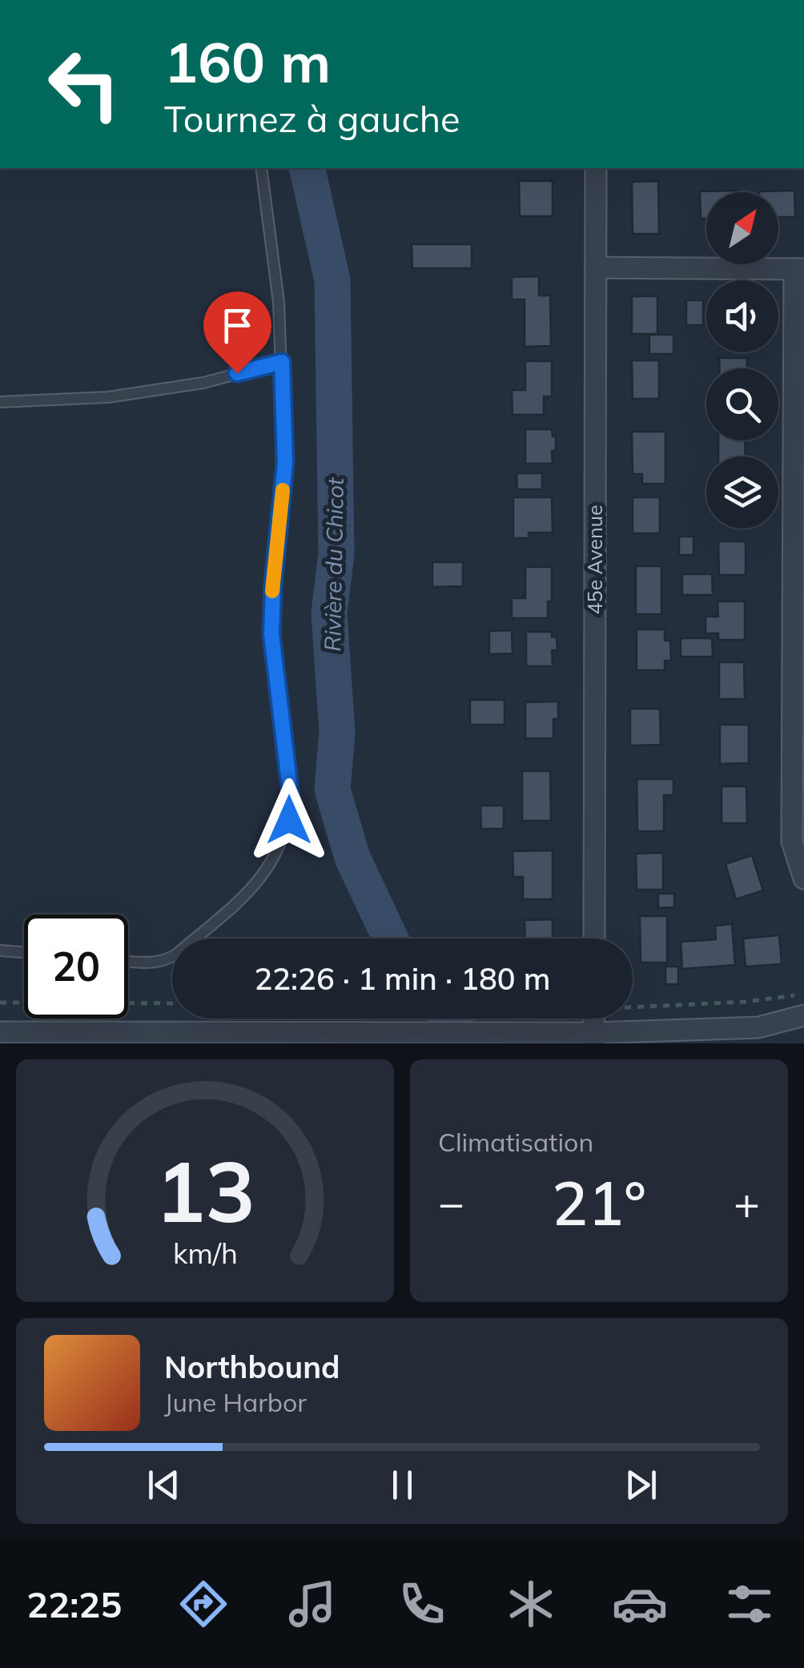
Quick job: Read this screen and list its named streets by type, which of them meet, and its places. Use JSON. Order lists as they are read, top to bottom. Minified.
{"streets":{"street":["45e Avenue"]},"water":["Rivière du Chicot"],"north":"top right","page":{"turn":["160 m","Tournez à gauche"],"limit":"20","trip":"22:26 · 1 min · 180 m","tile":"Climatisation","heat":["−","21°","+"],"song":["Northbound","June Harbor"],"tabs":"22:25","gauge":["13","km/h"]}}
